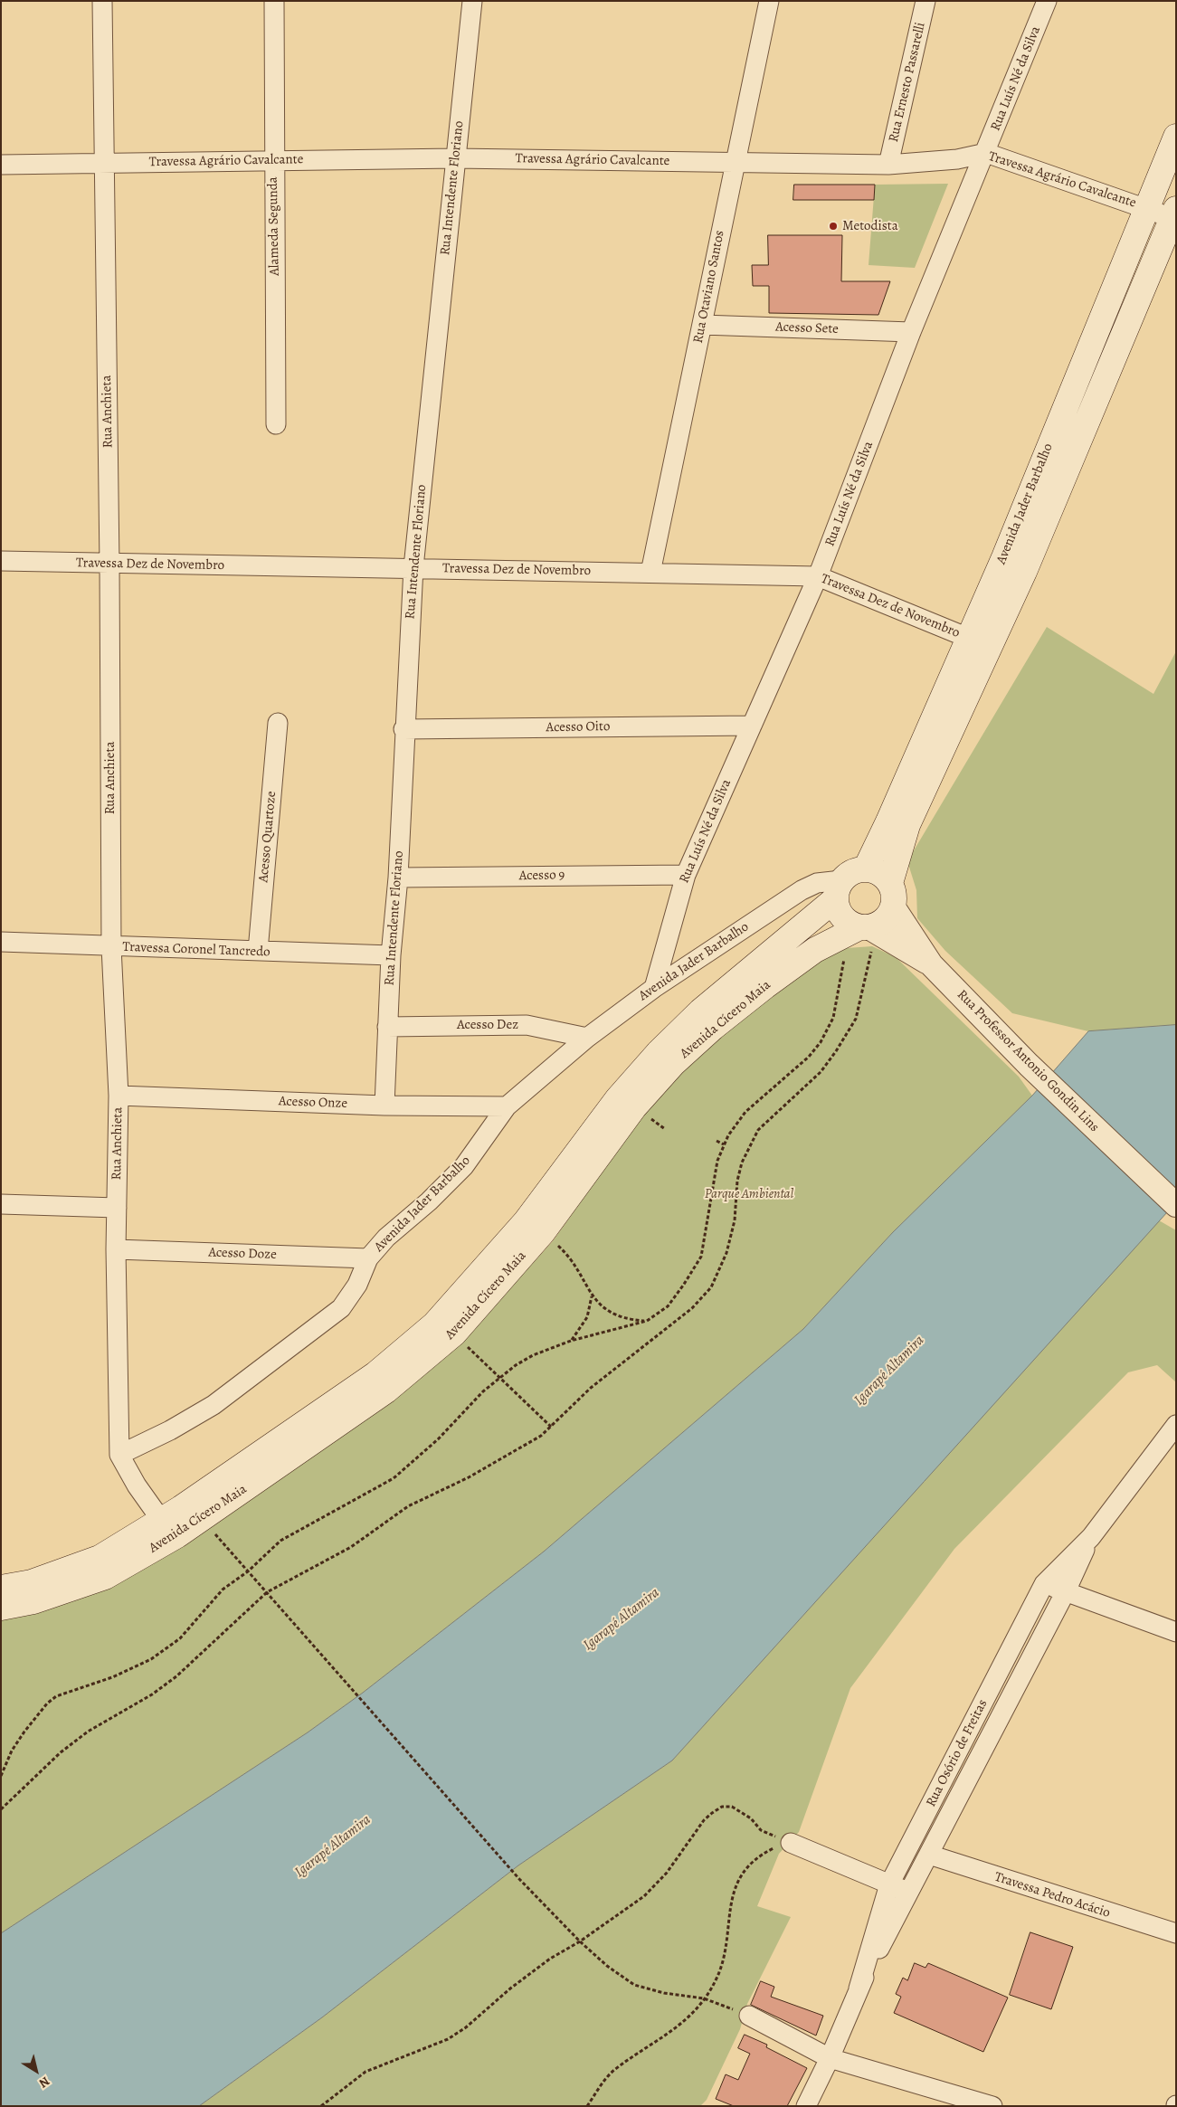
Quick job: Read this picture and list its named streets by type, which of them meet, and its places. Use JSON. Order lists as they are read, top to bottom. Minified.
{"streets":{"main road":["Avenida Jader Barbalho","Avenida Cícero Maia"],"street":["Rua Luís Né da Silva","Rua Ernesto Passarelli","Travessa Agrário Cavalcante","Rua Intendente Floriano","Alameda Segunda","Rua Otaviano Santos","Acesso Sete","Rua Anchieta","Travessa Dez de Novembro","Acesso Oito","Acesso Quartoze","Acesso 9","Travessa Coronel Tancredo","Acesso Dez","Rua Professor Antonio Gondin Lins","Acesso Onze","Acesso Doze","Rua Osório de Freitas","Travessa Pedro Acácio"]},"crossings":[["Rua Luís Né da Silva","Travessa Agrário Cavalcante"],["Rua Luís Né da Silva","Acesso Sete"],["Rua Luís Né da Silva","Avenida Jader Barbalho"],["Rua Luís Né da Silva","Travessa Dez de Novembro"],["Rua Luís Né da Silva","Acesso Oito"],["Rua Luís Né da Silva","Acesso 9"],["Rua Ernesto Passarelli","Travessa Agrário Cavalcante"],["Travessa Agrário Cavalcante","Rua Intendente Floriano"],["Travessa Agrário Cavalcante","Alameda Segunda"],["Travessa Agrário Cavalcante","Rua Otaviano Santos"],["Travessa Agrário Cavalcante","Rua Anchieta"],["Travessa Agrário Cavalcante","Avenida Jader Barbalho"],["Rua Intendente Floriano","Travessa Dez de Novembro"],["Rua Intendente Floriano","Acesso Oito"],["Rua Intendente Floriano","Acesso 9"],["Rua Intendente Floriano","Travessa Coronel Tancredo"],["Rua Intendente Floriano","Acesso Dez"],["Rua Intendente Floriano","Acesso Onze"],["Rua Otaviano Santos","Acesso Sete"],["Rua Otaviano Santos","Travessa Dez de Novembro"],["Rua Anchieta","Avenida Jader Barbalho"],["Rua Anchieta","Travessa Dez de Novembro"],["Rua Anchieta","Travessa Coronel Tancredo"],["Rua Anchieta","Avenida Cícero Maia"],["Rua Anchieta","Acesso Onze"],["Rua Anchieta","Acesso Doze"],["Avenida Jader Barbalho","Travessa Dez de Novembro"],["Avenida Jader Barbalho","Avenida Cícero Maia"],["Avenida Jader Barbalho","Acesso Dez"],["Avenida Jader Barbalho","Rua Professor Antonio Gondin Lins"],["Avenida Jader Barbalho","Acesso Onze"],["Avenida Jader Barbalho","Acesso Doze"],["Acesso Quartoze","Travessa Coronel Tancredo"],["Avenida Cícero Maia","Rua Professor Antonio Gondin Lins"],["Rua Osório de Freitas","Travessa Pedro Acácio"]],"water":["Igarapé Altamira"],"parks":["Parque Ambiental"],"places":["Metodista"],"north":"bottom right"}
